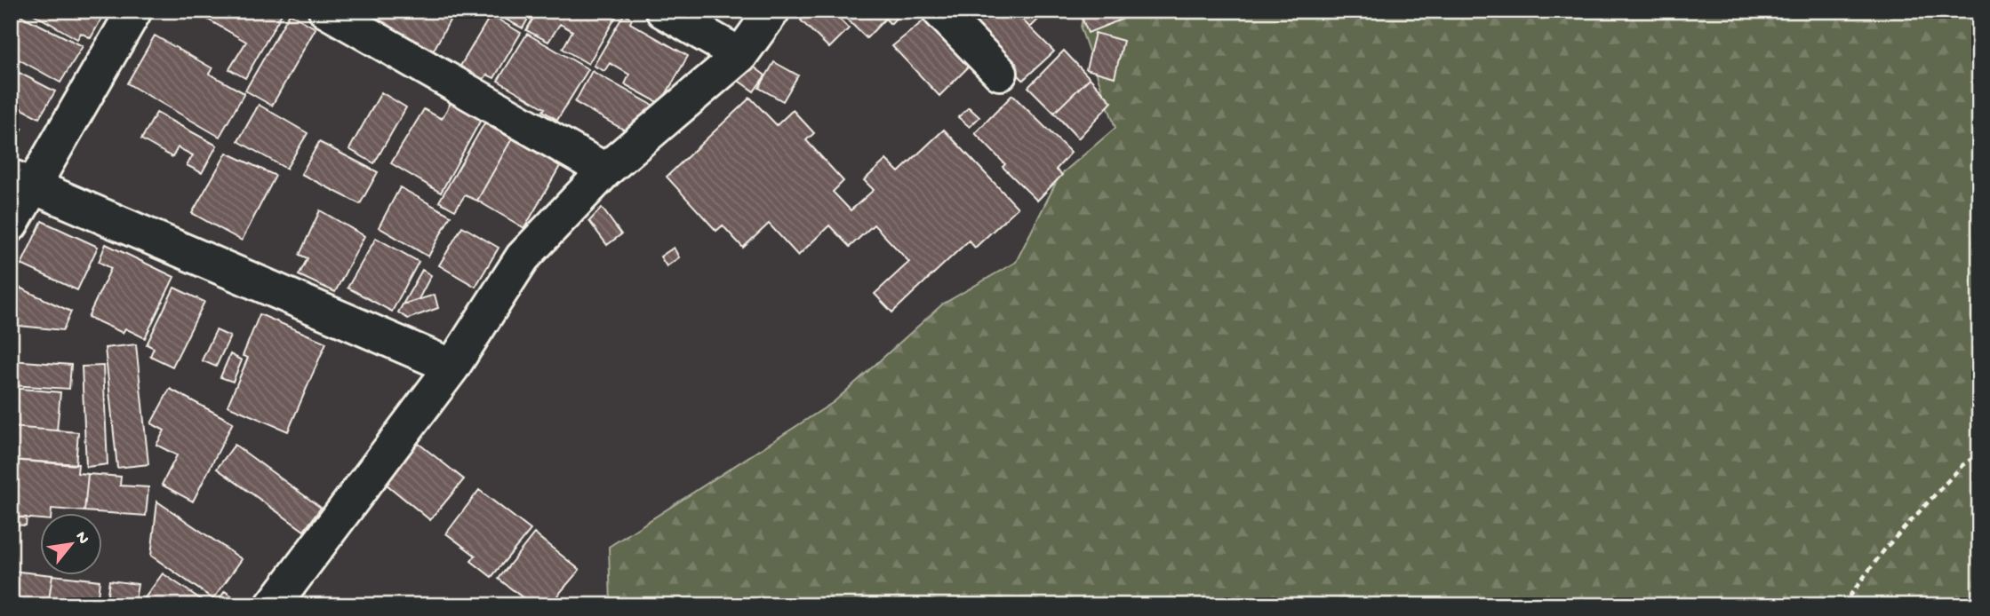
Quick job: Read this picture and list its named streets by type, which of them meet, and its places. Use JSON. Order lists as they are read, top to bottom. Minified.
{"north":"top right"}
